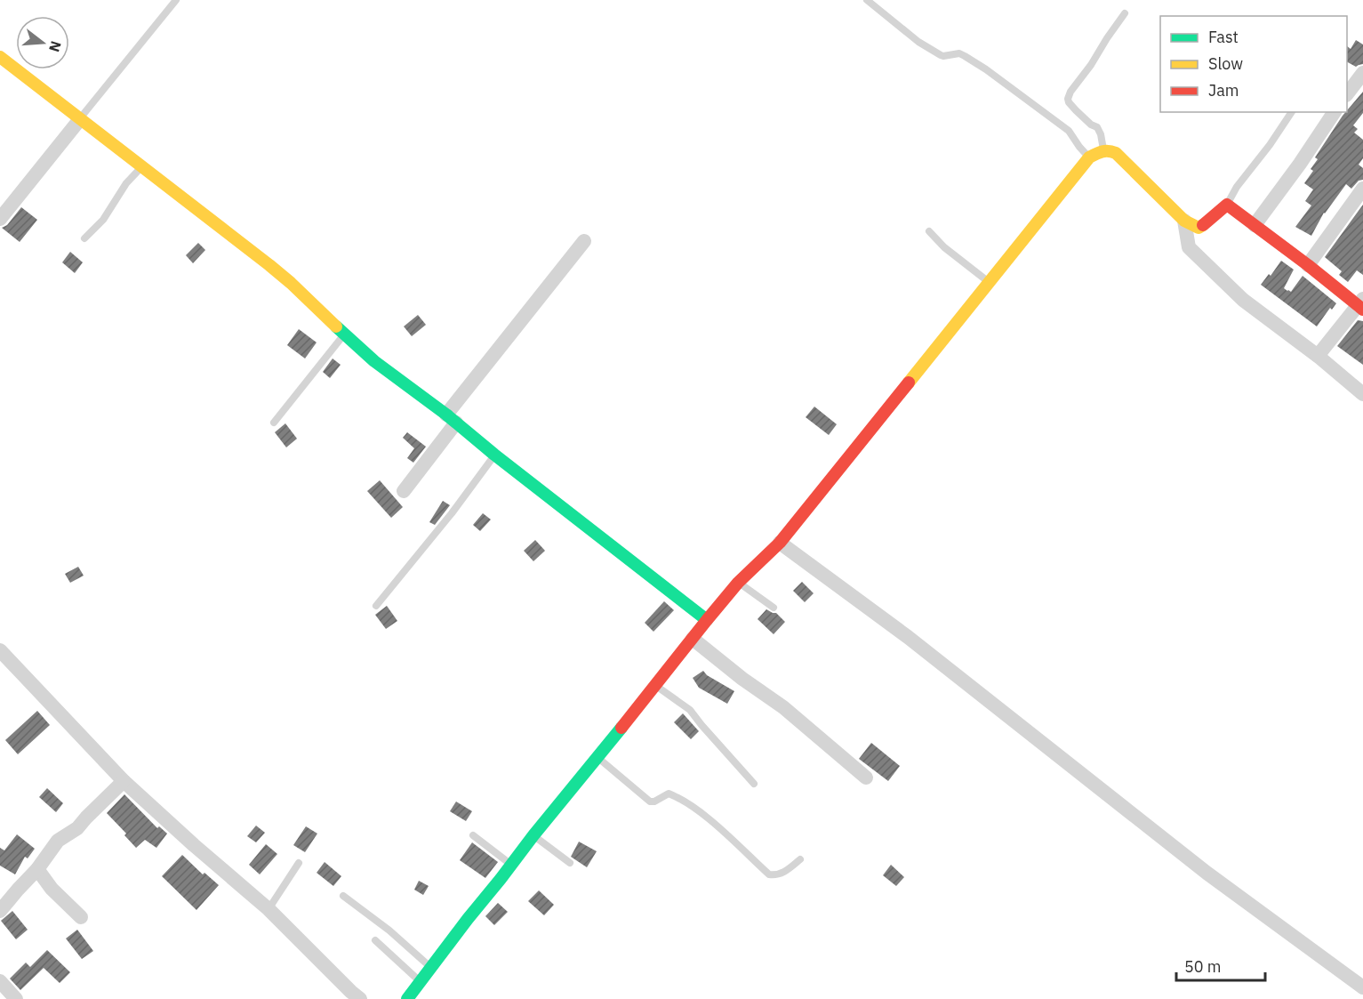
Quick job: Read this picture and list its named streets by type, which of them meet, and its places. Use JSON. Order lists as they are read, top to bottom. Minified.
{"legend":["Fast","Slow","Jam"],"scale_bar":"50 m","north":"right"}
